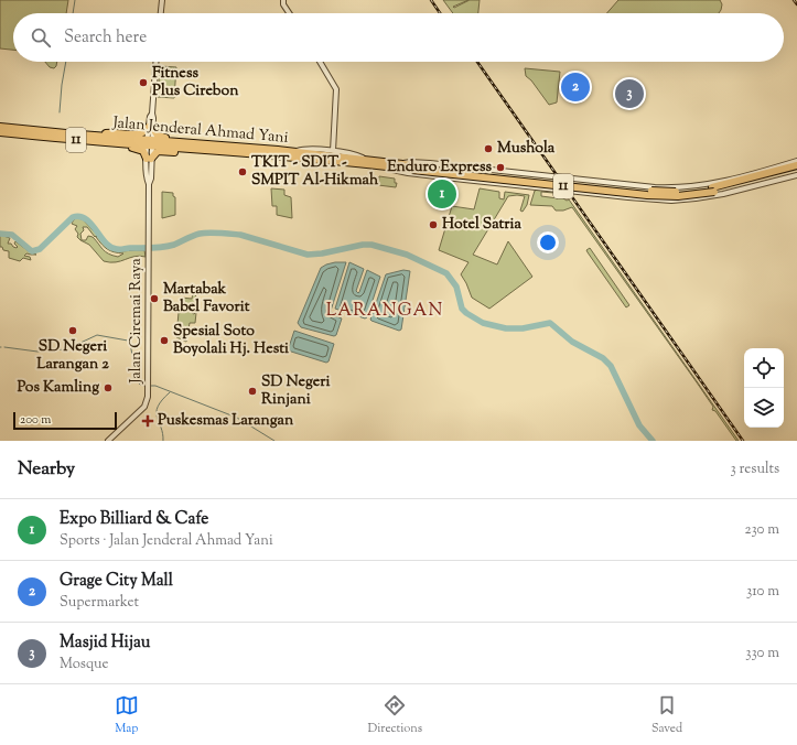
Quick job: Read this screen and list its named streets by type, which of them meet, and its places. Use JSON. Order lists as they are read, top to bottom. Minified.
{"streets":{"highway":["Jalan Jenderal Ahmad Yani","11"],"street":["Jalan Ciremai Raya"]},"crossings":[["Jalan Jenderal Ahmad Yani","Jalan Ciremai Raya"]],"districts":["LARANGAN"],"places":{"other":["Fitness Plus Cirebon","Mushola","Enduro Express","TKIT - SDIT - SMPIT Al-Hikmah","Hotel Satria","Martabak Babel Favorit","SD Negeri Larangan 2","Spesial Soto Boyolali Hj. Hesti","Pos Kamling","SD Negeri Rinjani"],"health":["Puskesmas Larangan"]},"scale_bar":"200 m","page":{"search":"Search here","pins":["2","3","1"],"scale":"200 m","heading":["Nearby","3 results"],"list":[{"mark":"1","name":"Expo Billiard & Cafe","note":"Sports · Jalan Jenderal Ahmad Yani","value":"230 m"},{"mark":"2","name":"Grage City Mall","note":"Supermarket","value":"310 m"},{"mark":"3","name":"Masjid Hijau","note":"Mosque","value":"330 m"}],"nav":["Map","Directions","Saved"]}}
